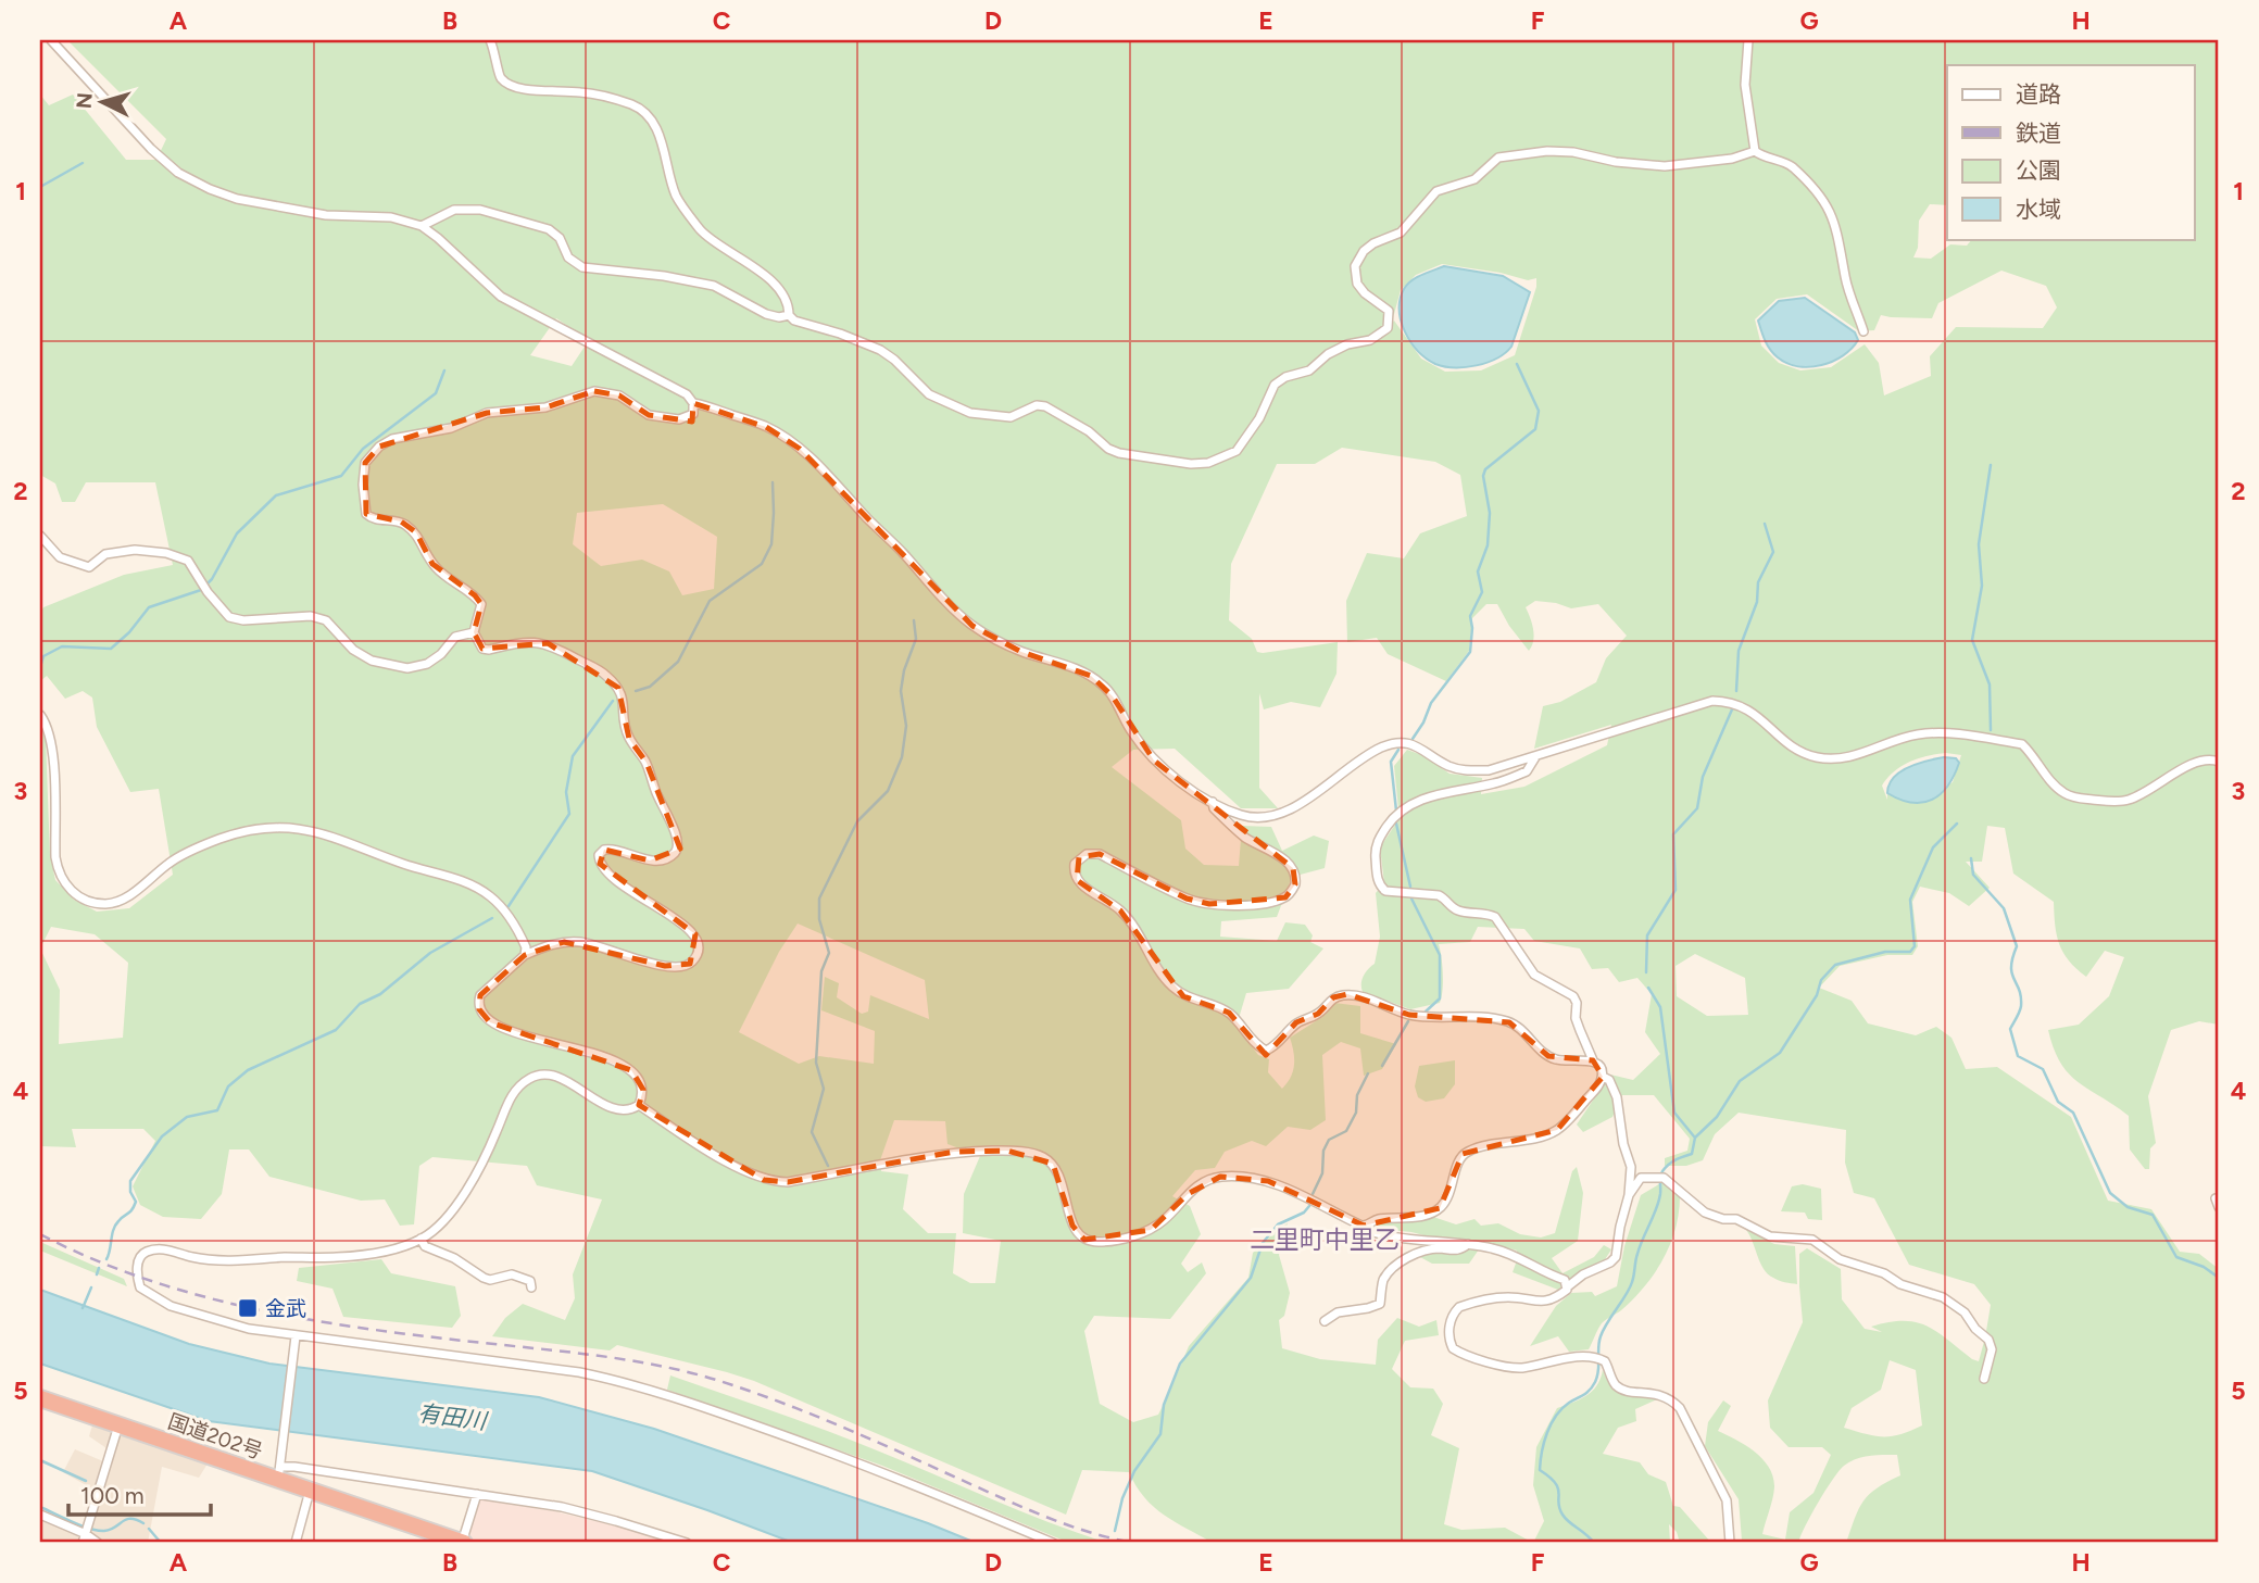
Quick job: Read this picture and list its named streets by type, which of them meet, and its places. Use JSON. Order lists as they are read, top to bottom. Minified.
{"streets":{"highway":["国道202号"]},"districts":["二里町中里乙"],"water":["有田川"],"places":{"transit":["金武"]},"legend":["道路","鉄道","公園","水域"],"scale_bar":"100 m","north":"left","grid":{"columns":["A","B","C","D","E","F","G","H"],"rows":["1","2","3","4","5"]}}
